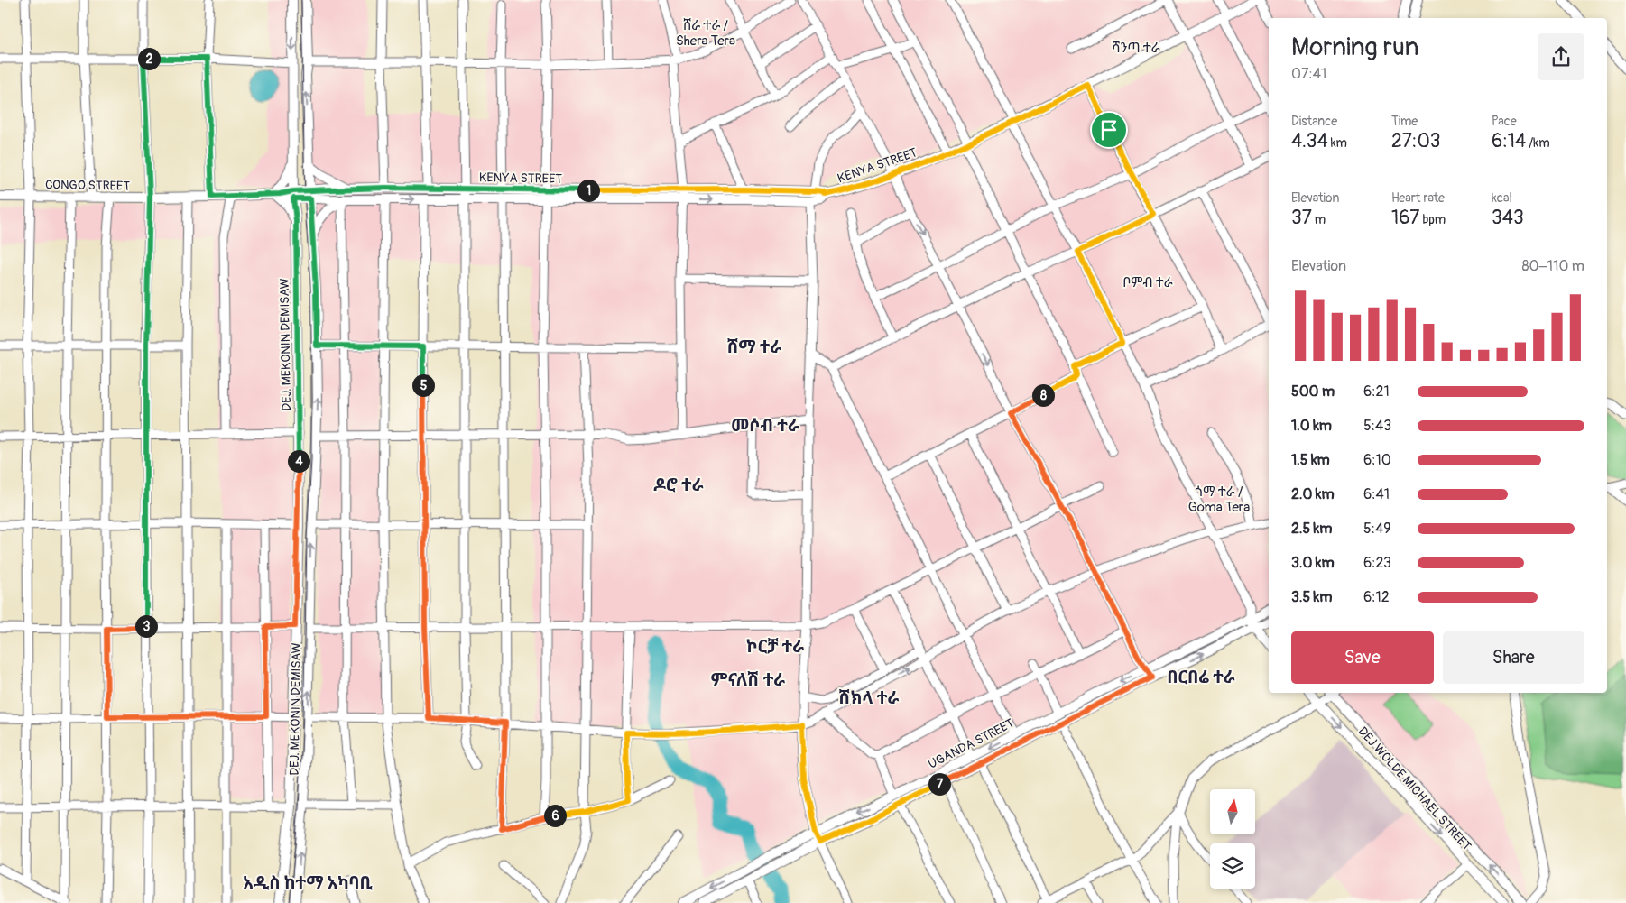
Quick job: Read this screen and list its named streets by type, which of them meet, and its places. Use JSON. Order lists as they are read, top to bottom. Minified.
{"streets":{"main road":["KENYA STREET","CONGO STREET","DEJ. MEKONIN DEMISAW","UGANDA STREET","DEJ WOLDE MICHAEL STREET"]},"crossings":[["KENYA STREET","DEJ. MEKONIN DEMISAW"]],"districts":["ሸራ ተራ / Shera Tera","ሻንጣ ተራ","ቦምብ ተራ","ሸማ ተራ","መሶብ ተራ","ዶሮ ተራ","ጎማ ተራ / Goma Tera","ኮርቻ ተራ","በርበሬ ተራ","ምናለሽ ተራ","ሸክላ ተራ","አዲስ ከተማ አካባቢ"],"north":"top","page":{"heading":["Morning run","07:41"],"pins":["2","1","5","8","4","3","7","6"],"stats":[["Distance","4.34 km"],["Time","27:03"],["Pace","6:14 /km"],["Elevation","37 m"],["Heart rate","167 bpm"],["kcal","343"]],"chart":["Elevation","80–110 m"],"list":[{"name":"500 m","note":"6:21"},{"name":"1.0 km","note":"5:43"},{"name":"1.5 km","note":"6:10"},{"name":"2.0 km","note":"6:41"},{"name":"2.5 km","note":"5:49"},{"name":"3.0 km","note":"6:23"},{"name":"3.5 km","note":"6:12"}],"buttons":["Save","Share"]}}
